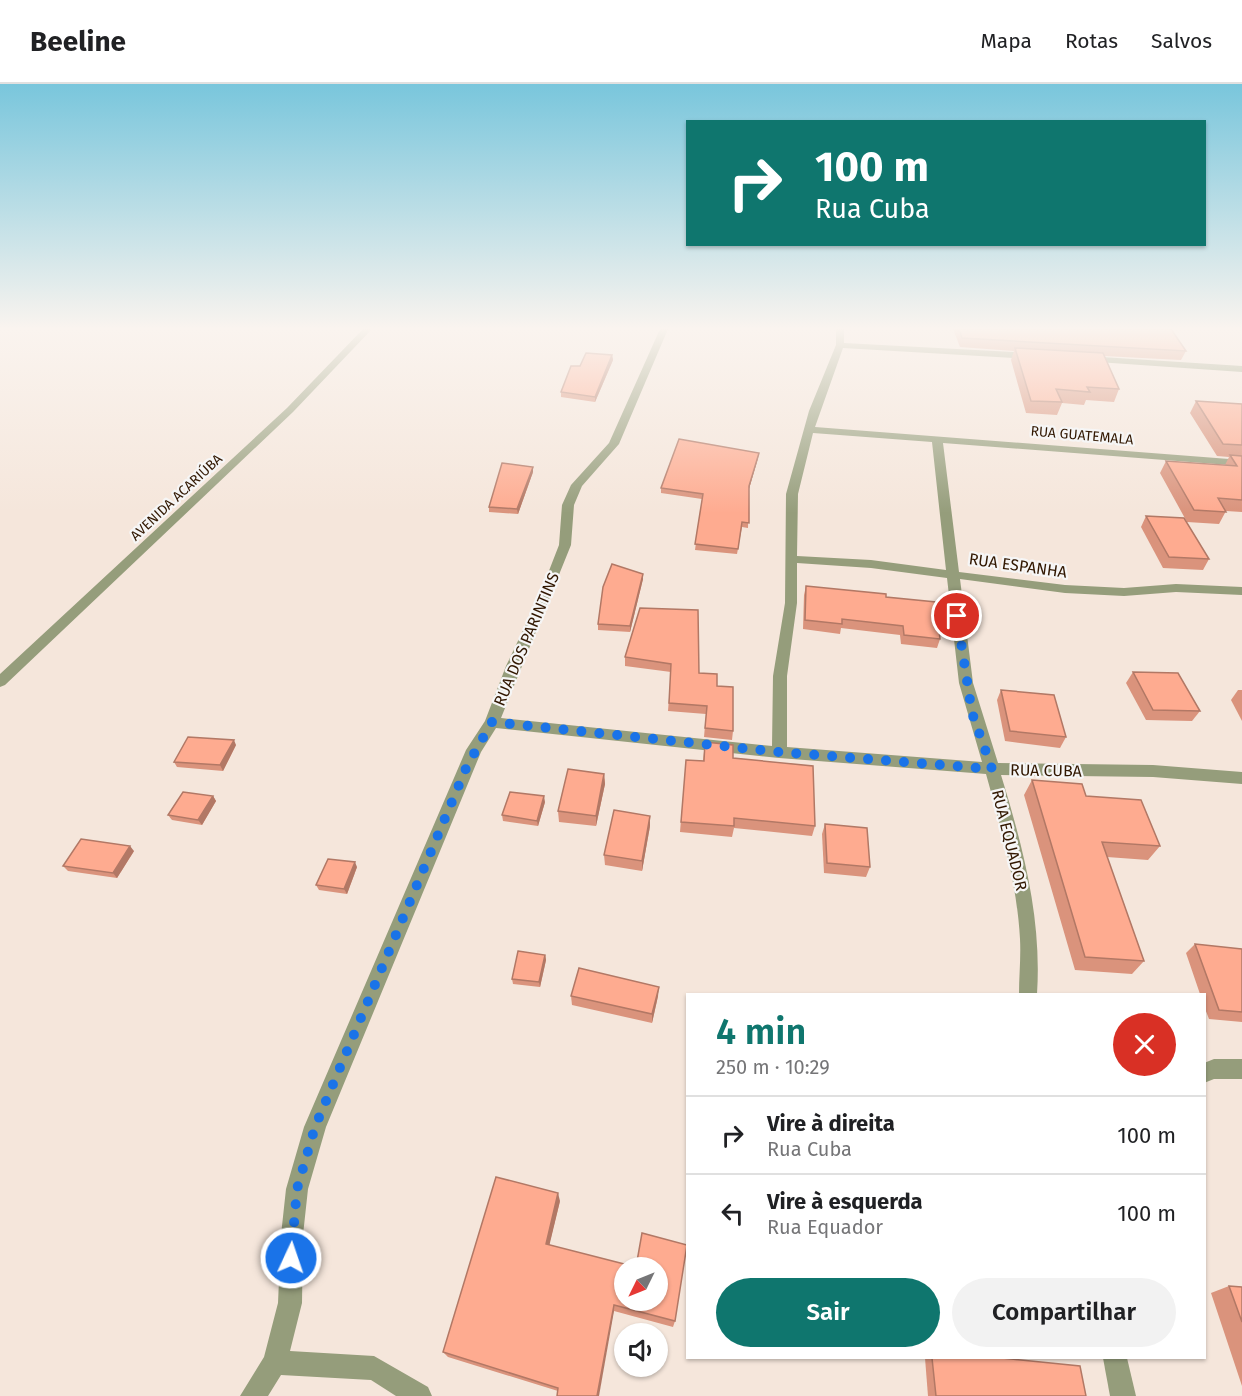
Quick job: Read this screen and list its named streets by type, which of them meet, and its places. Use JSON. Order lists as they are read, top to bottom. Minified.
{"streets":{"street":["RUA GUATEMALA","AVENIDA ACARIÚBA","RUA ESPANHA","RUA DOS PARINTINS","RUA CUBA","RUA EQUADOR"]},"crossings":[["RUA GUATEMALA","RUA EQUADOR"],["RUA ESPANHA","RUA EQUADOR"],["RUA DOS PARINTINS","RUA CUBA"],["RUA CUBA","RUA EQUADOR"]],"north":"bottom left","page":{"header":"Beeline","nav":["Mapa","Rotas","Salvos"],"turn":["100 m","Rua Cuba"],"heading":["4 min","250 m · 10:29"],"list":[{"name":"Vire à direita","note":"Rua Cuba","value":"100 m"},{"name":"Vire à esquerda","note":"Rua Equador","value":"100 m"}],"buttons":["Sair","Compartilhar"]}}
